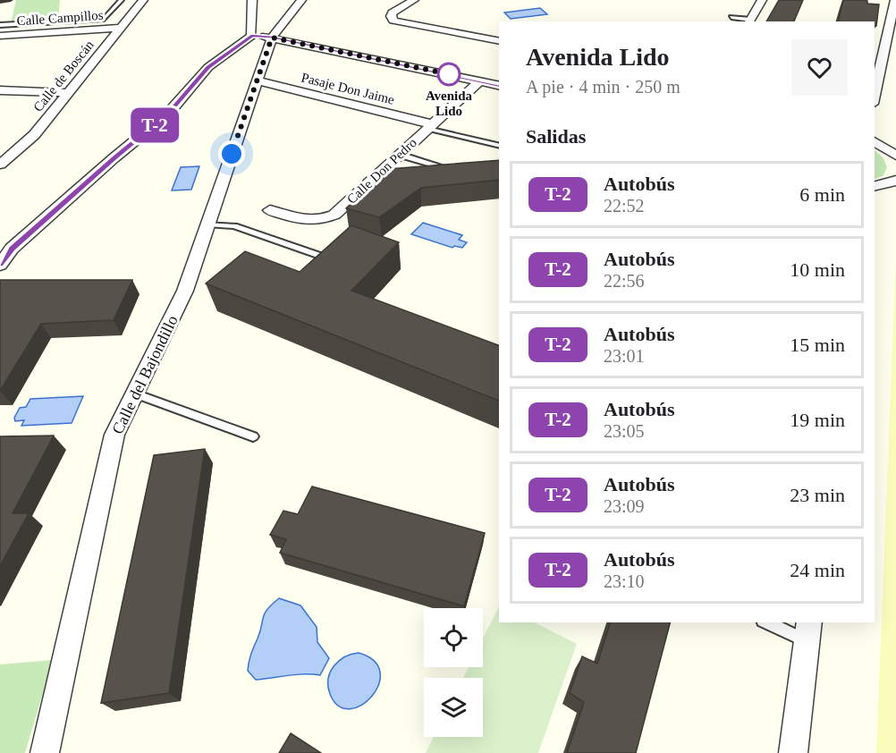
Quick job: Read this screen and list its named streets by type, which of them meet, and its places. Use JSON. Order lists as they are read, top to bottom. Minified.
{"streets":{"street":["Calle Campillos","Calle de Boscán","Pasaje Don Jaime","Calle Don Pedro","Calle del Bajondillo"]},"crossings":[["Calle Campillos","Calle de Boscán"],["Pasaje Don Jaime","Calle Don Pedro"],["Pasaje Don Jaime","Calle del Bajondillo"]],"places":["Avenida Lido"],"lines":["bus line T-2"],"page":{"on_map":"T-2","heading":[["Avenida Lido","A pie · 4 min · 250 m"],"Salidas"],"list":[{"mark":"T-2","name":"Autobús","note":"22:52","value":"6 min"},{"mark":"T-2","name":"Autobús","note":"22:56","value":"10 min"},{"mark":"T-2","name":"Autobús","note":"23:01","value":"15 min"},{"mark":"T-2","name":"Autobús","note":"23:05","value":"19 min"},{"mark":"T-2","name":"Autobús","note":"23:09","value":"23 min"},{"mark":"T-2","name":"Autobús","note":"23:10","value":"24 min"}]}}
